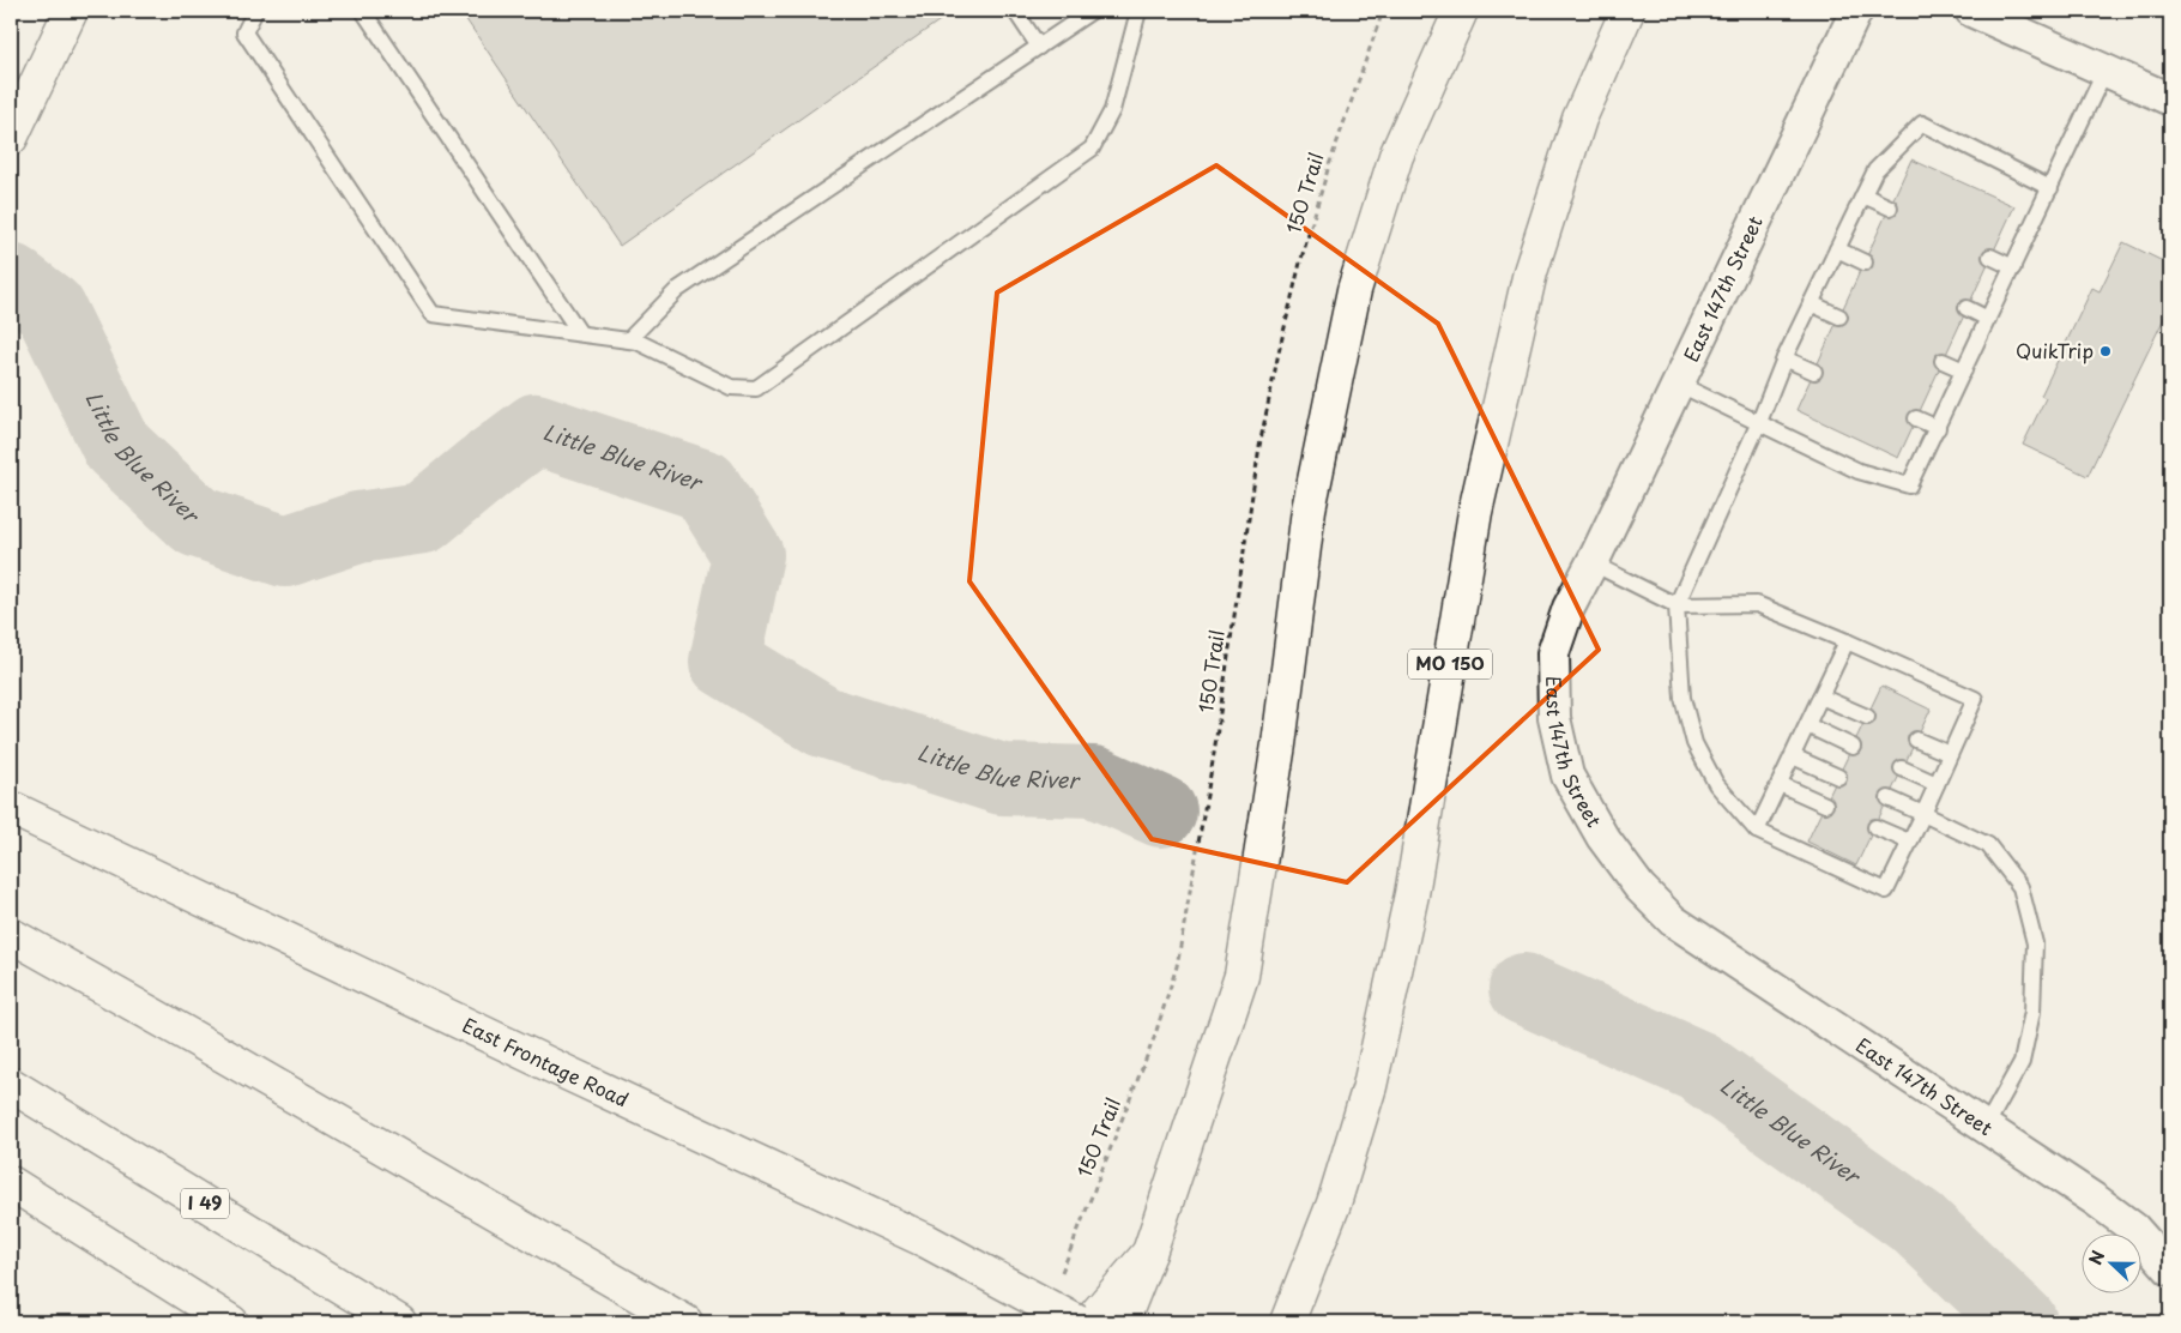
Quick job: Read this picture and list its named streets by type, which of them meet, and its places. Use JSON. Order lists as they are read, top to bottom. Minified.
{"streets":{"main road":["MO 150","East Frontage Road","I 49"],"street":["East 147th Street"],"path":["150 Trail"]},"water":["Little Blue River"],"places":["QuikTrip"],"north":"left"}
